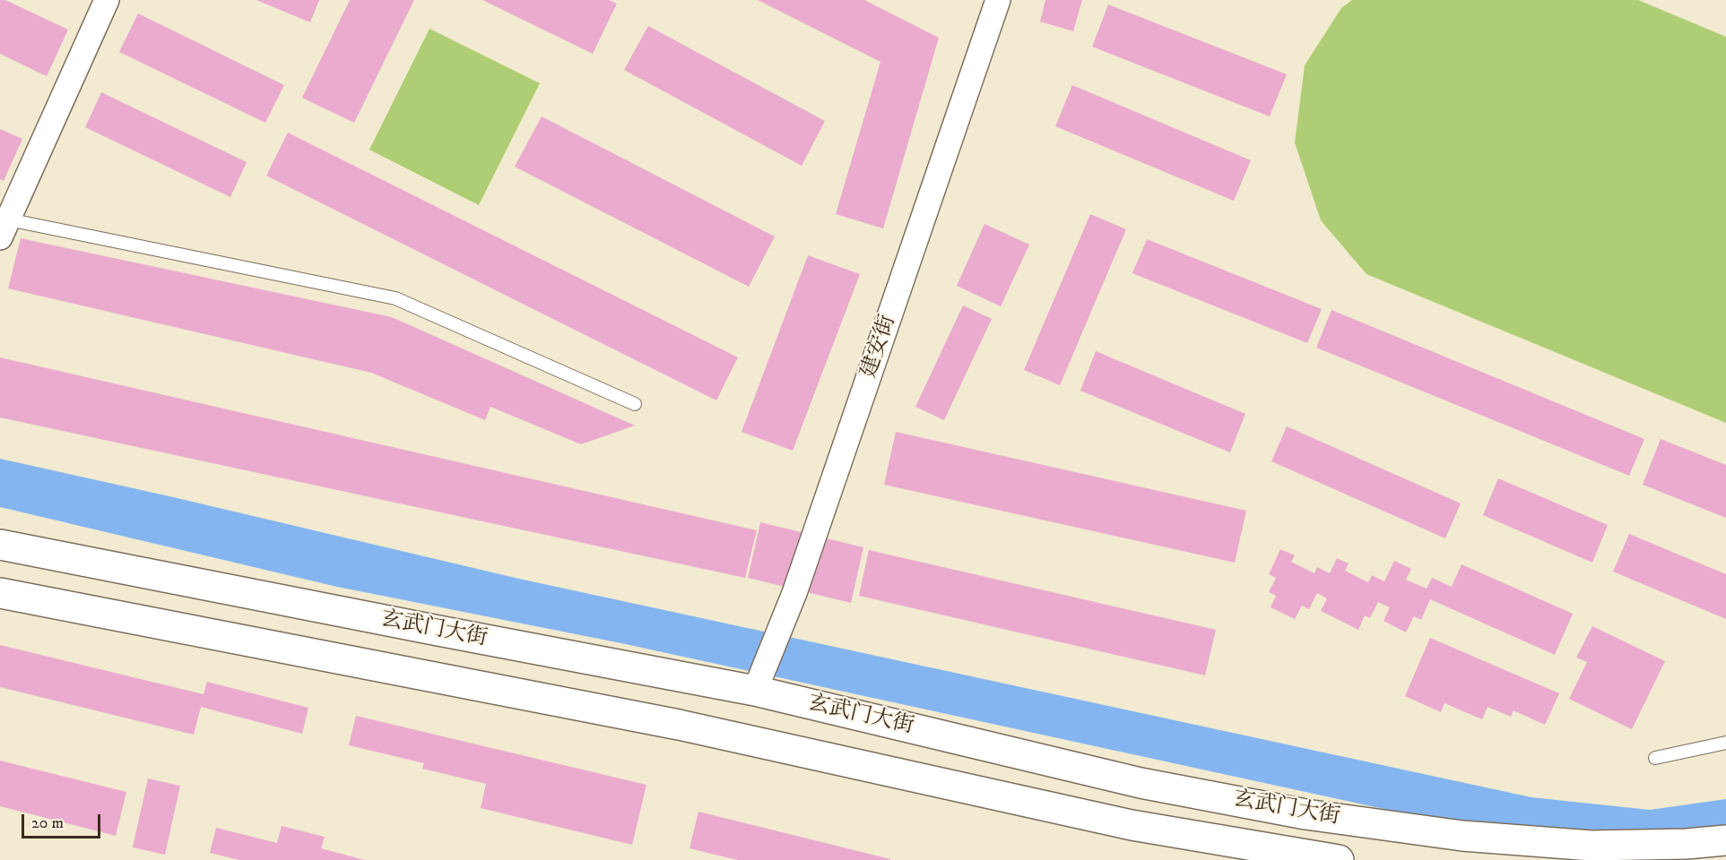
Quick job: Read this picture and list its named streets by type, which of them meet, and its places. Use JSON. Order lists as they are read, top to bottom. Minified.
{"streets":{"main road":["玄武门大街"],"street":["建安街"]},"crossings":[["建安街","玄武门大街"]],"scale_bar":"20 m"}
